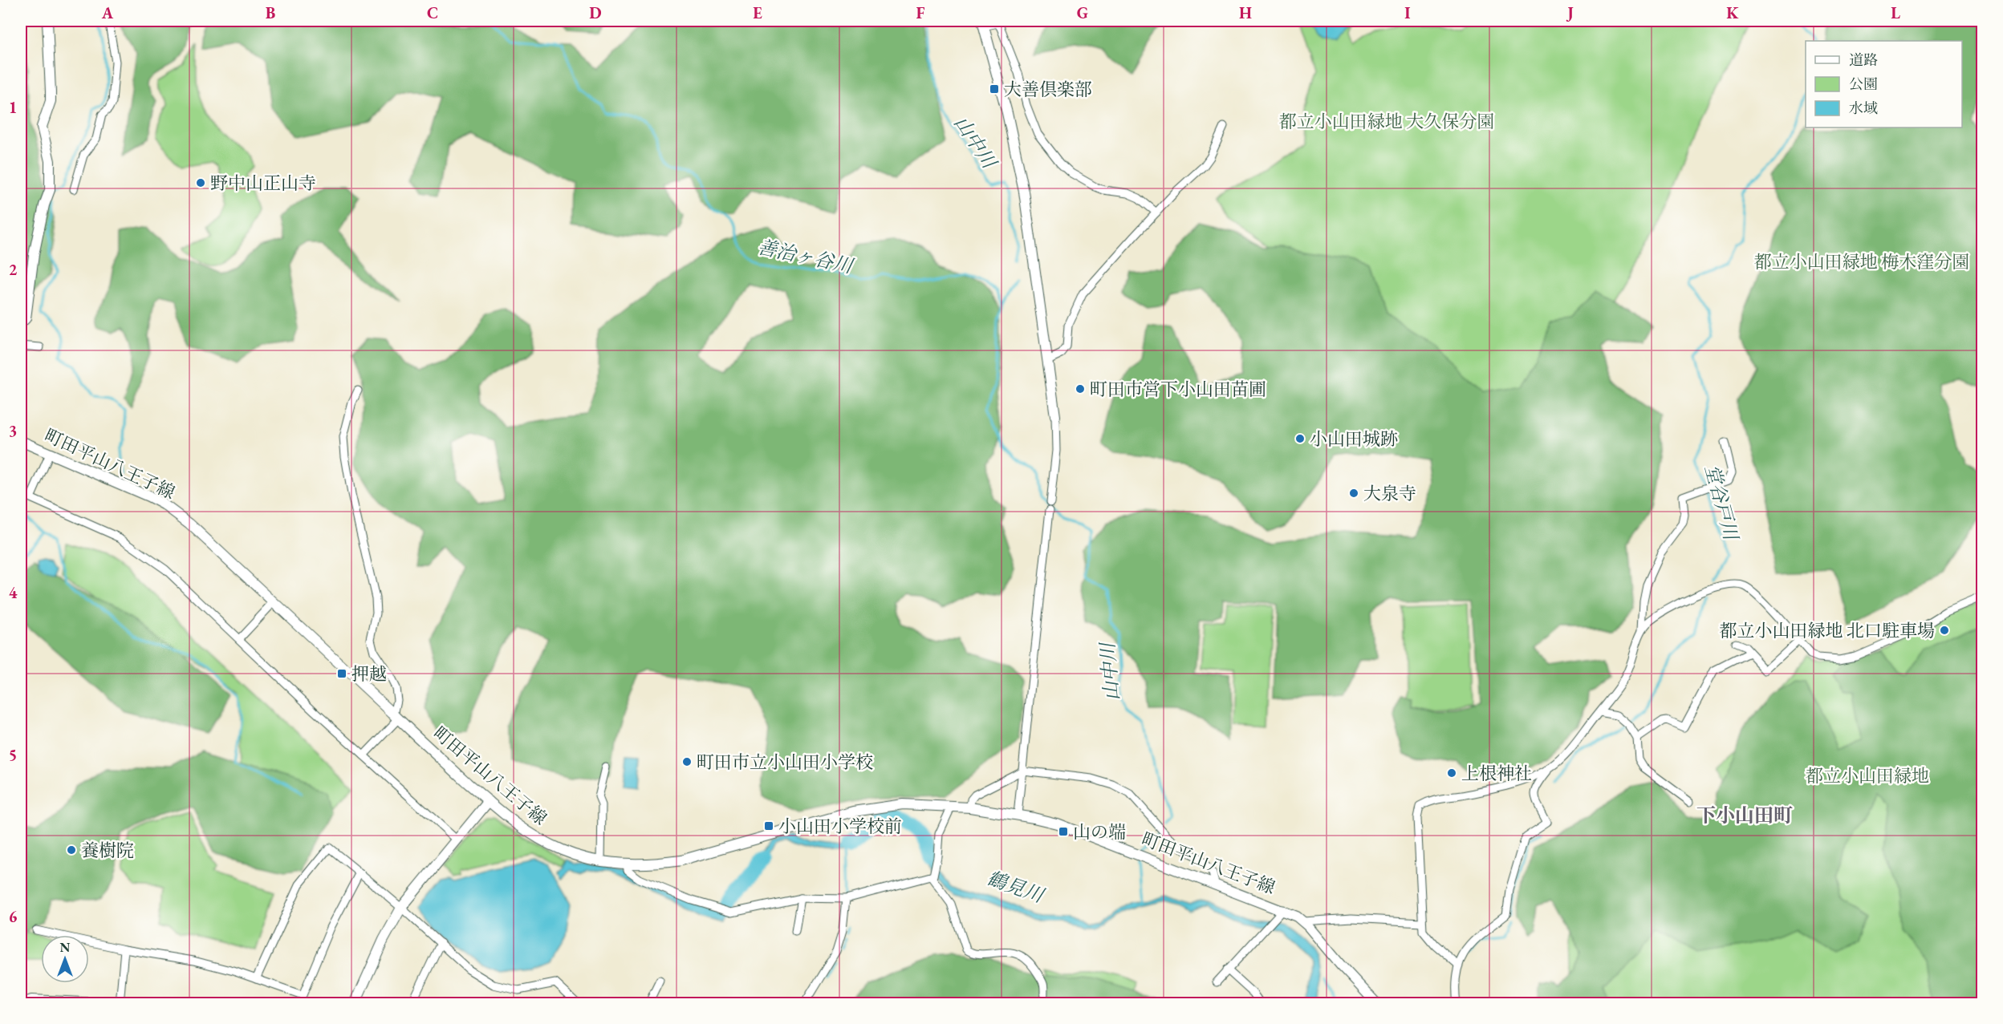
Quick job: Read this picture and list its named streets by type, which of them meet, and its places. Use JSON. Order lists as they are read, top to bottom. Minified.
{"streets":{"main road":["町田平山八王子線"]},"districts":["下小山田町"],"water":["山中川","善治ヶ谷川","堂谷戸川","鶴見川"],"parks":["都立小山田緑地 大久保分園","都立小山田緑地 梅木窪分園","都立小山田緑地"],"places":{"transit":["大善倶楽部","押越","小山田小学校前","山の端"],"other":["野中山正山寺","町田市営下小山田苗圃","小山田城跡","大泉寺","都立小山田緑地 北口駐車場","町田市立小山田小学校","上根神社","養樹院"]},"legend":["道路","公園","水域"],"north":"top","grid":{"columns":["A","B","C","D","E","F","G","H","I","J","K","L"],"rows":["1","2","3","4","5","6"]}}
